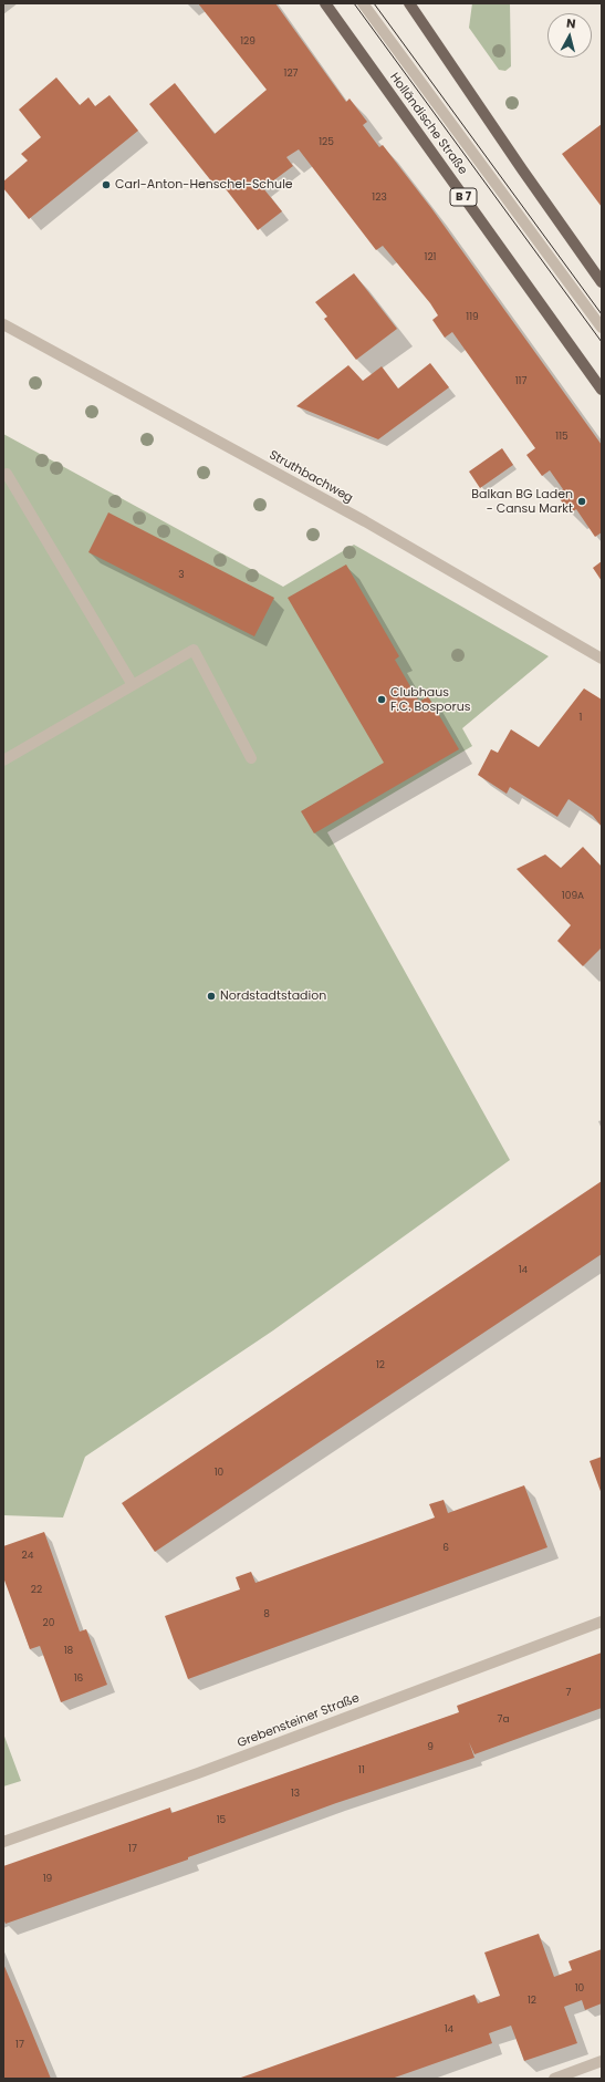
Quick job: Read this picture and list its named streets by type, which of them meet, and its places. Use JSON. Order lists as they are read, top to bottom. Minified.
{"streets":{"main road":["Holländische Straße","B 7"],"street":["Struthbachweg","Grebensteiner Straße"]},"places":["Carl-Anton-Henschel-Schule","Balkan BG Laden - Cansu Markt","Clubhaus F.C. Bosporus","Nordstadtstadion"],"house_numbers":["129","127","125","123","121","119","117","115","3","1","109A","14","12","10","6","24","22","8","20","18","16","7","7a","9","11","13","15","17","19","10","12","14","17"],"north":"top"}
